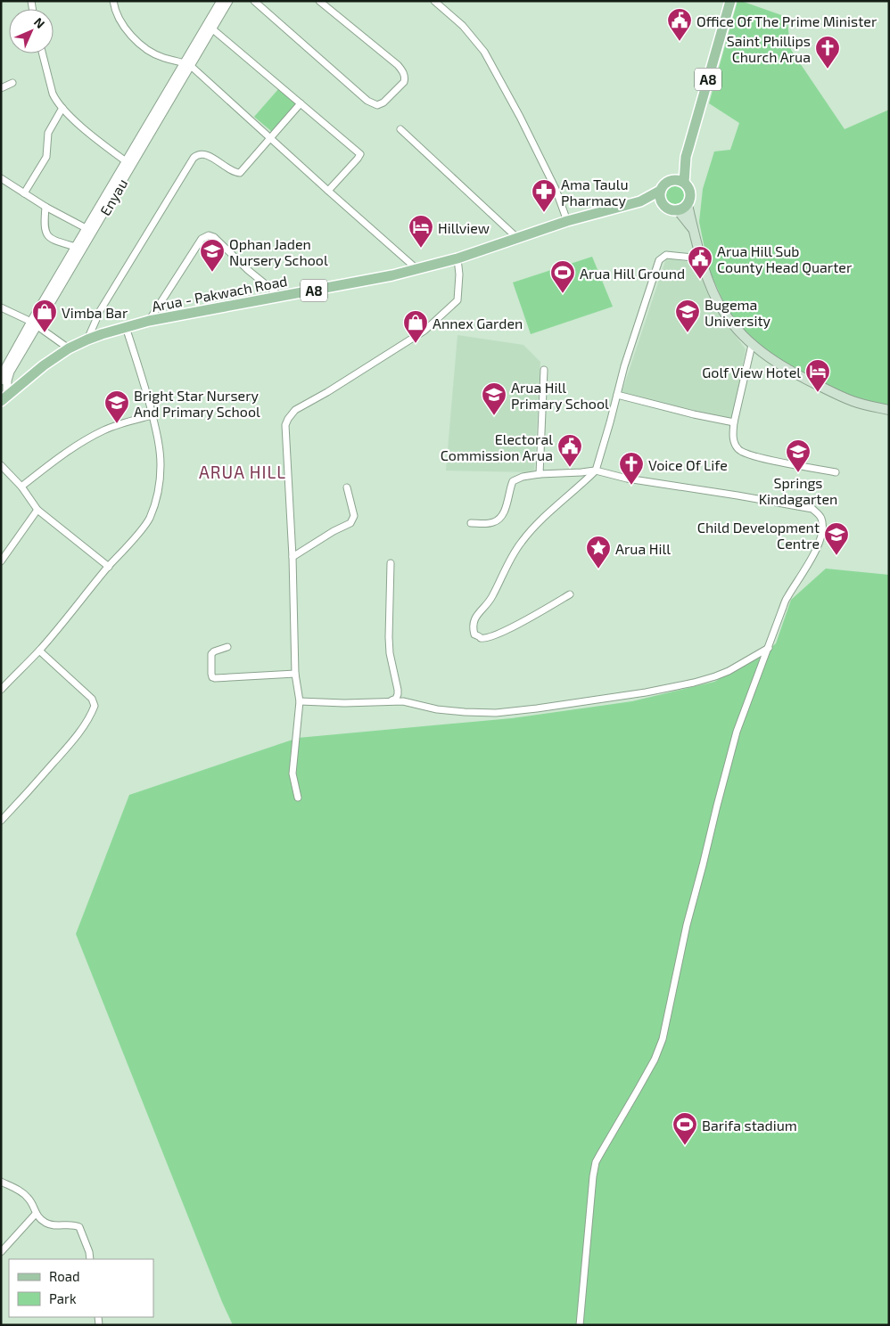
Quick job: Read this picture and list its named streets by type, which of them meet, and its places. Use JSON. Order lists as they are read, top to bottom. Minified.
{"streets":{"main road":["A8","Arua - Pakwach Road"],"street":["Enyau"]},"crossings":[["A8","Arua - Pakwach Road"],["Enyau","Arua - Pakwach Road"]],"districts":["ARUA HILL"],"places":{"public building":["Office Of The Prime Minister","Arua Hill Sub County Head Quarter","Electoral Commission Arua"],"church":["Saint Phillips Church Arua","Voice Of Life"],"pharmacy":["Ama Taulu Pharmacy"],"hotel":["Hillview","Golf View Hotel"],"school or university":["Ophan Jaden Nursery School","Bugema University","Arua Hill Primary School","Bright Star Nursery And Primary School","Springs Kindagarten","Child Development Centre"],"sports":["Arua Hill Ground","Barifa stadium"],"shop":["Vimba Bar","Annex Garden"],"place":["Arua Hill"]},"legend":["Road","Park"],"north":"top right"}
